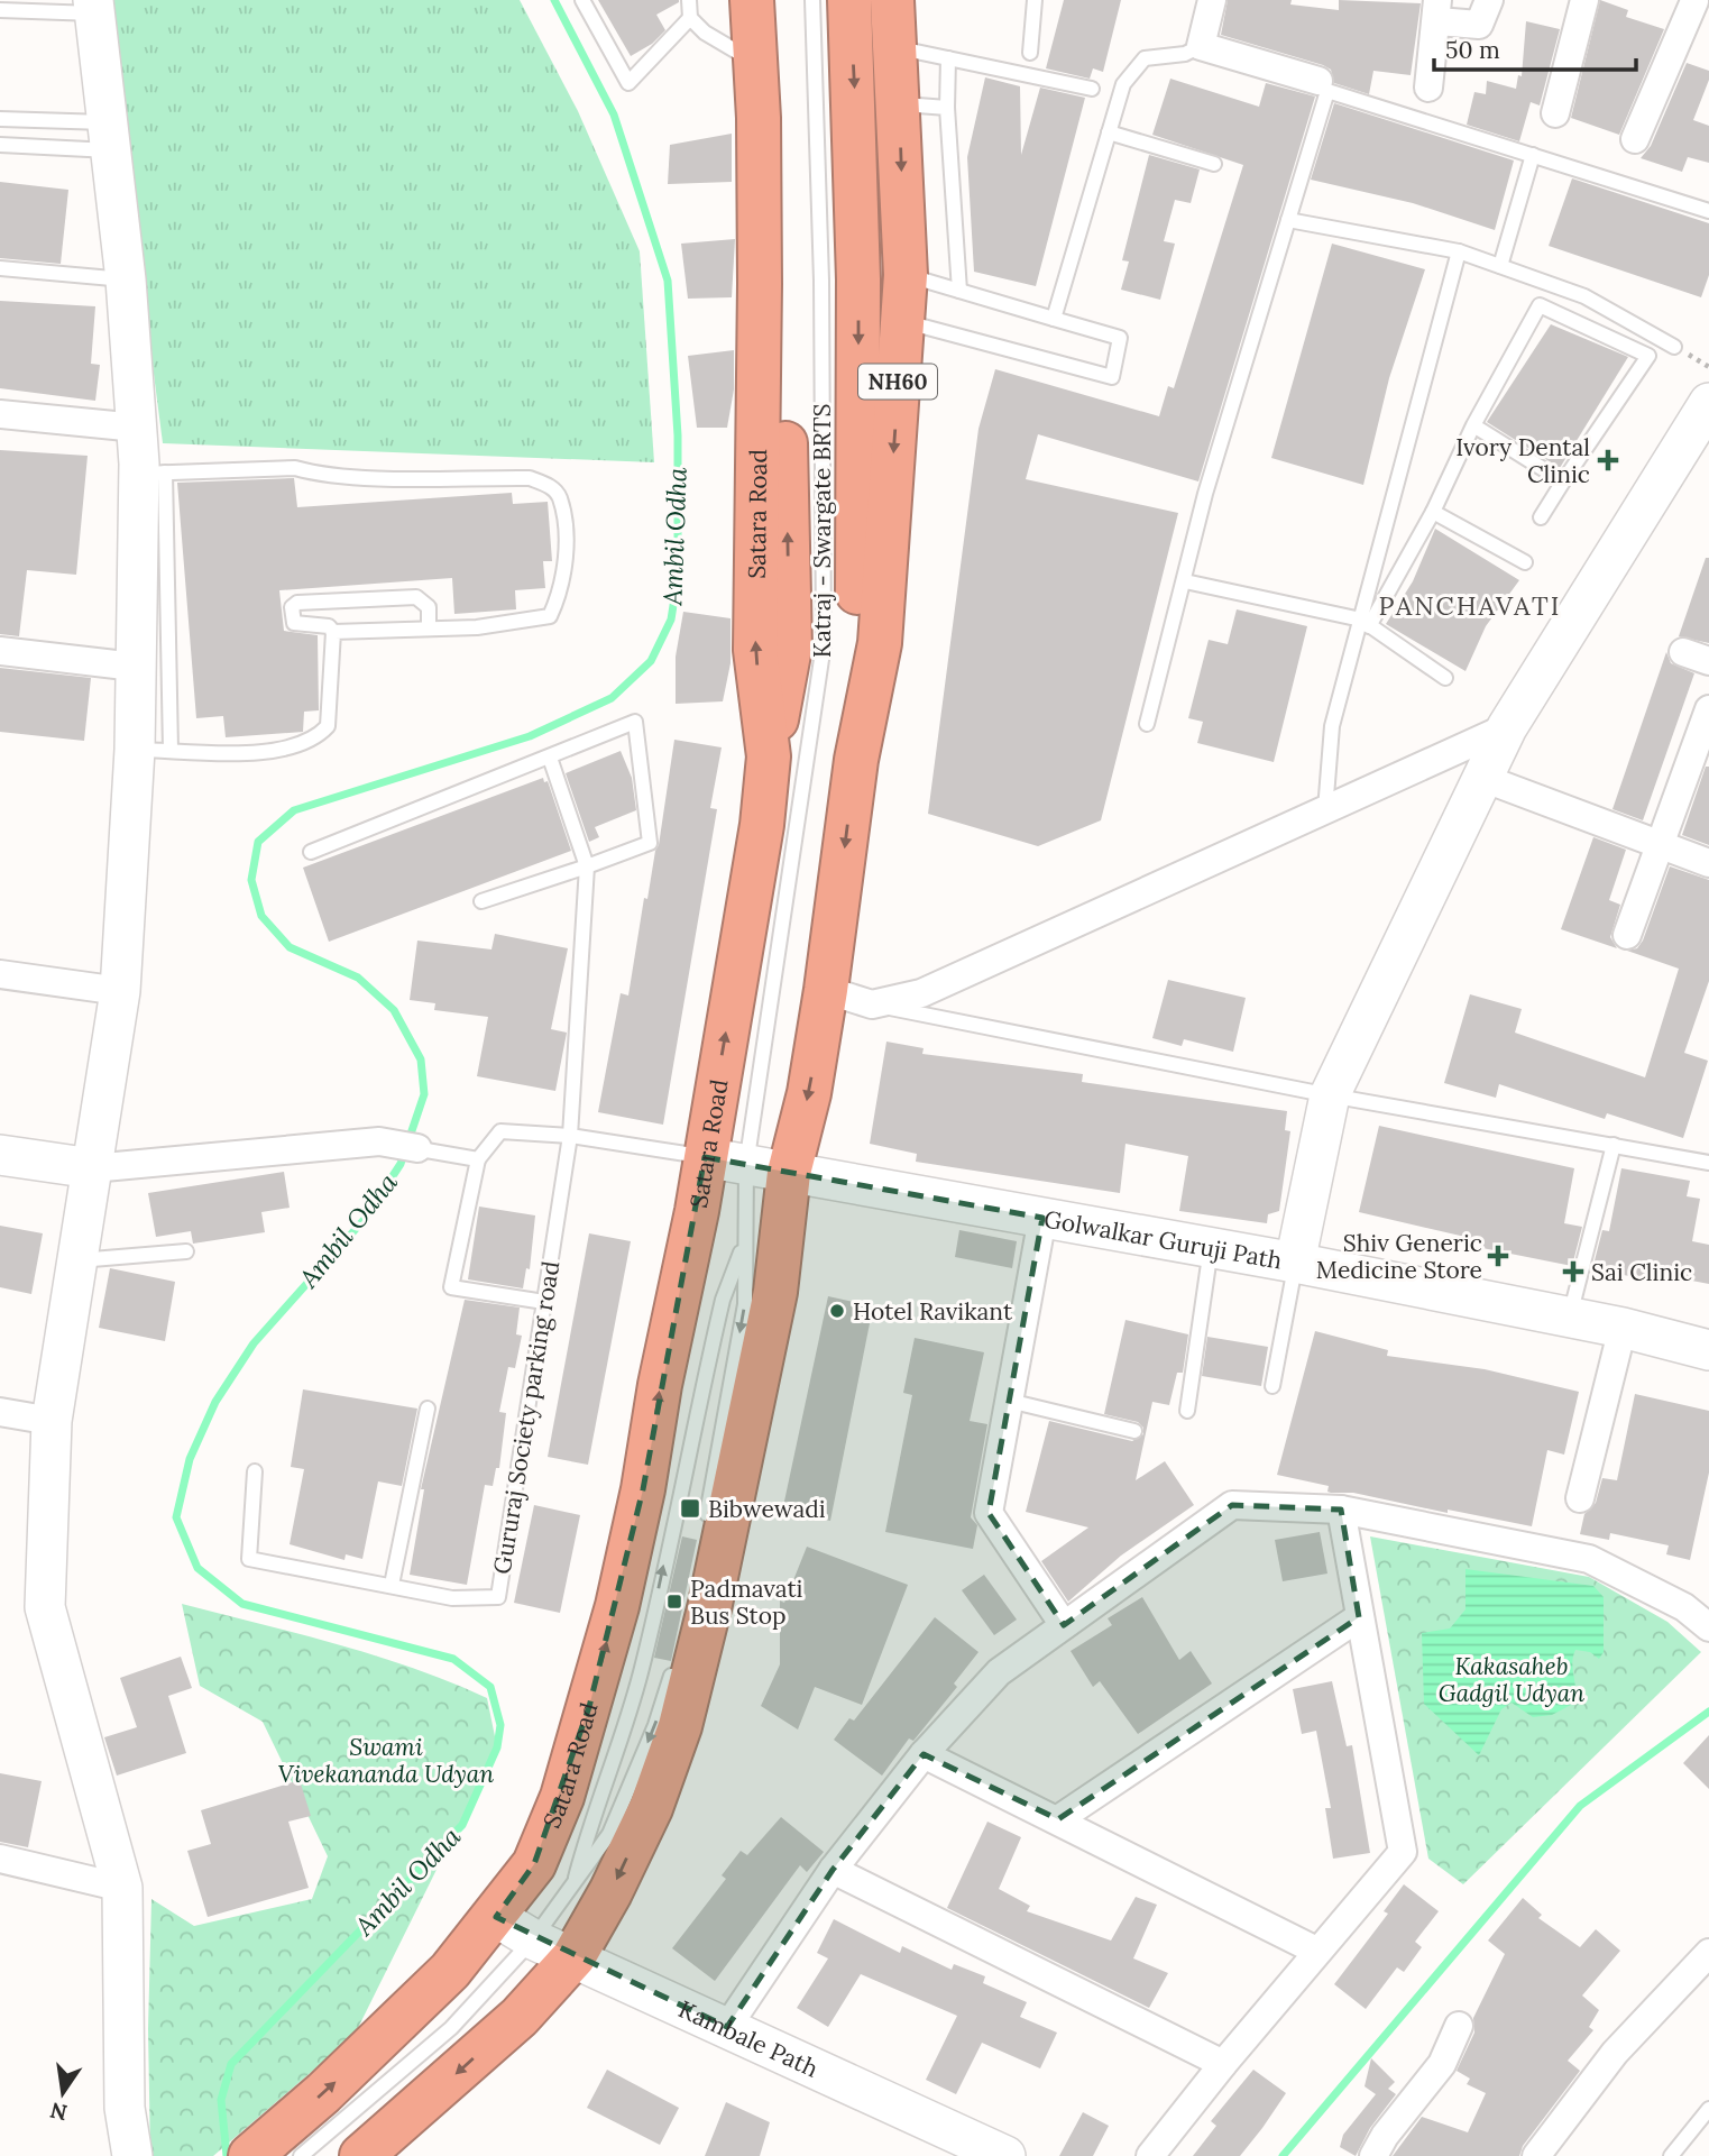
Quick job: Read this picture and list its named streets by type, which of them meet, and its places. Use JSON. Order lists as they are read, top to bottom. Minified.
{"streets":{"highway":["NH60","Satara Road"],"street":["Golwalkar Guruji Path","Kambale Path"],"lane":["Katraj - Swargate BRTS","Gururaj Society parking road"]},"crossings":[["NH60","Golwalkar Guruji Path"],["NH60","Kambale Path"],["Satara Road","Katraj - Swargate BRTS"],["Satara Road","Golwalkar Guruji Path"],["Satara Road","Kambale Path"],["Katraj - Swargate BRTS","Golwalkar Guruji Path"],["Katraj - Swargate BRTS","Kambale Path"]],"districts":["PANCHAVATI"],"water":["Ambil Odha"],"parks":["Kakasaheb Gadgil Udyan","Swami Vivekananda Udyan"],"places":{"health":["Ivory Dental Clinic","Shiv Generic Medicine Store","Sai Clinic"],"other":["Hotel Ravikant"],"transit":["Bibwewadi","Padmavati Bus Stop"]},"scale_bar":"50 m","north":"bottom"}
